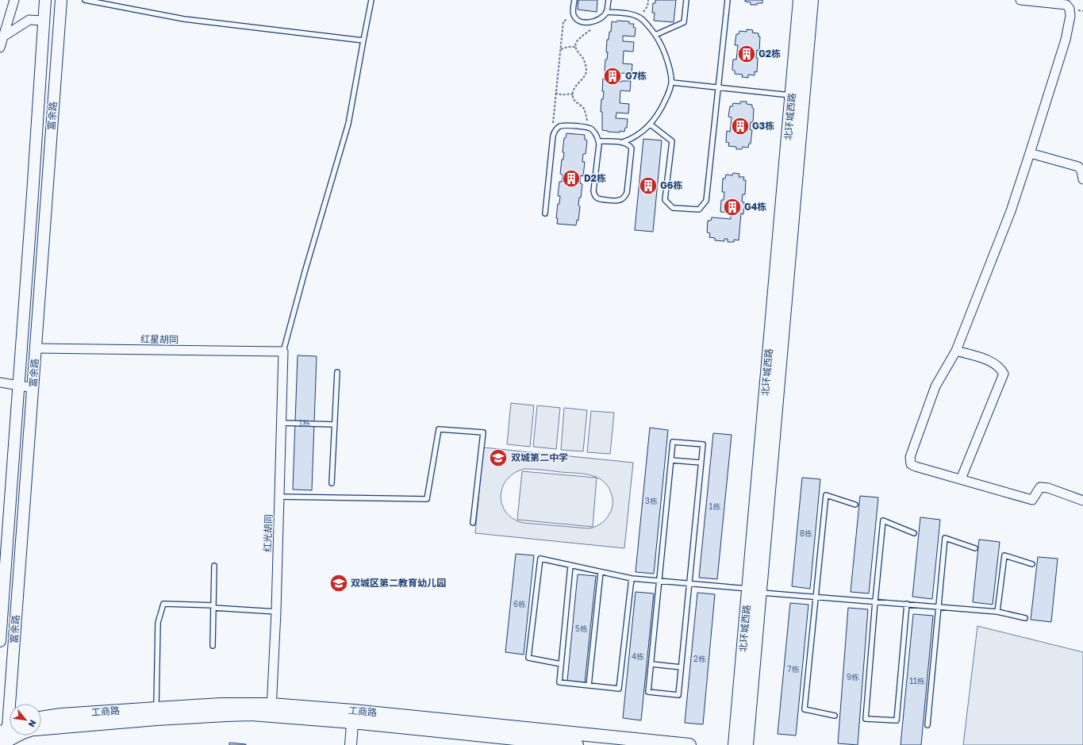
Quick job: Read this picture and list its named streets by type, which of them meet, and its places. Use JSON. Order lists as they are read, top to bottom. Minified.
{"streets":{"main road":["北环城西路","工商路"],"street":["富余路","红星胡同","红光胡同"]},"crossings":[["富余路","红星胡同"],["红星胡同","红光胡同"],["红光胡同","工商路"]],"places":{"building":["G2栋","G7栋","G3栋","D2栋","G6栋","G4栋"],"school or university":["双城第二中学","双城区第二教育幼儿园"]},"house_numbers":["1栋","3栋","1栋","8栋","6栋","5栋","4栋","2栋","7栋","9栋","11栋"],"north":"bottom right"}
